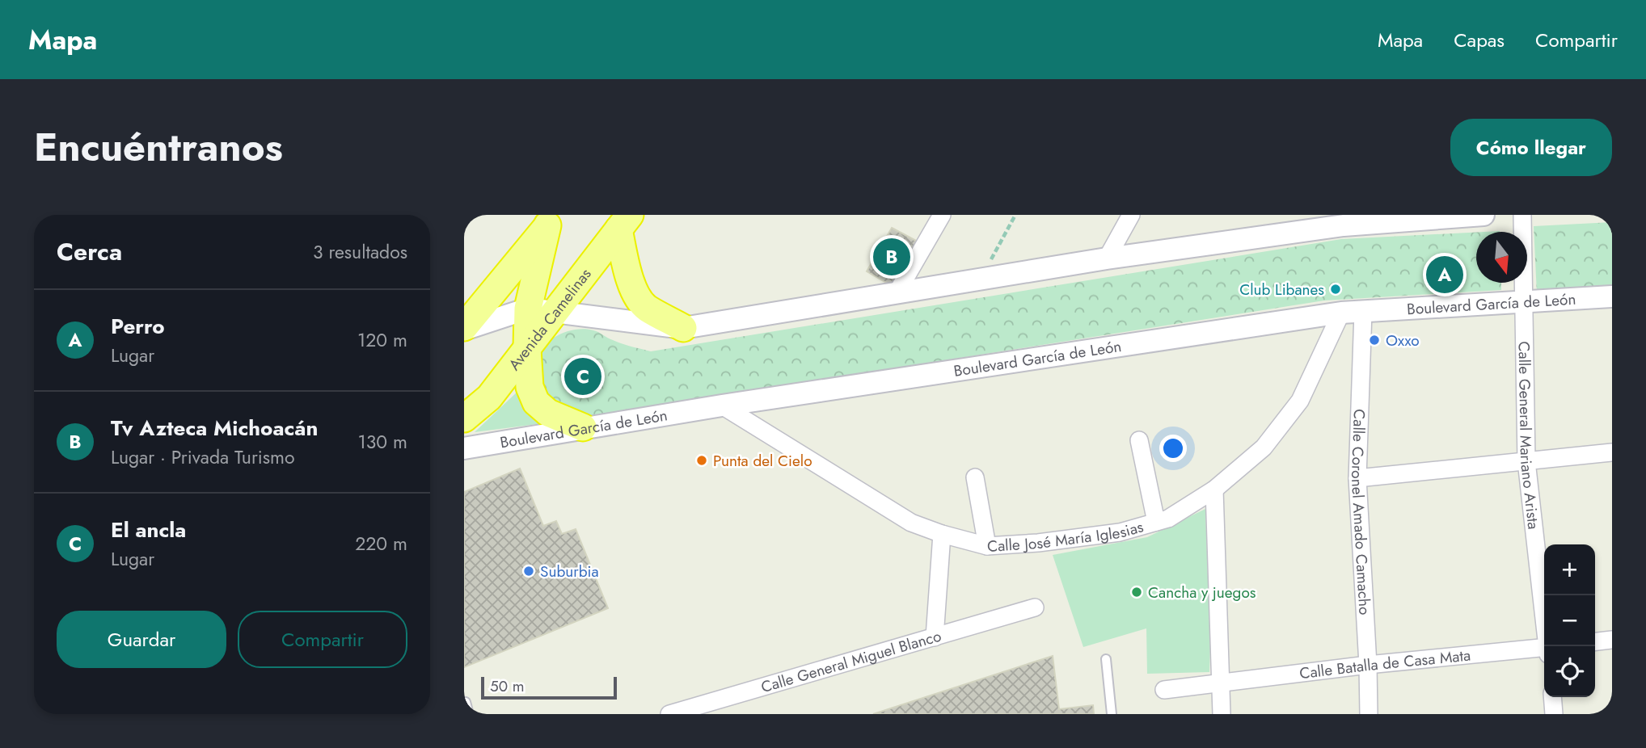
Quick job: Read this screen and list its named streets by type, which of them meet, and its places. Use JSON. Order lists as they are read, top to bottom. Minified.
{"streets":{"highway":["Avenida Camelinas"],"street":["Boulevard García de León","Calle General Mariano Arista","Calle Coronel Amado Camacho","Calle José María Iglesias","Calle General Miguel Blanco","Calle Batalla de Casa Mata"]},"crossings":[["Boulevard García de León","Calle General Mariano Arista"],["Boulevard García de León","Calle Coronel Amado Camacho"],["Boulevard García de León","Calle José María Iglesias"],["Calle Coronel Amado Camacho","Calle Batalla de Casa Mata"],["Calle José María Iglesias","Calle General Miguel Blanco"]],"places":["Club Libanes","Oxxo","Punta del Cielo","Suburbia","Cancha y juegos"],"scale_bar":"50 m","north":"bottom","page":{"header":"Mapa","nav":["Mapa","Capas","Compartir"],"title":"Encuéntranos","buttons":["Cómo llegar",["Guardar","Compartir"]],"heading":["Cerca","3 resultados"],"pins":["B","A","C"],"list":[{"mark":"A","name":"Perro","note":"Lugar","value":"120 m"},{"mark":"B","name":"Tv Azteca Michoacán","note":"Lugar · Privada Turismo","value":"130 m"},{"mark":"C","name":"El ancla","note":"Lugar","value":"220 m"}],"map_buttons":["+","−"],"scale":"50 m"}}
